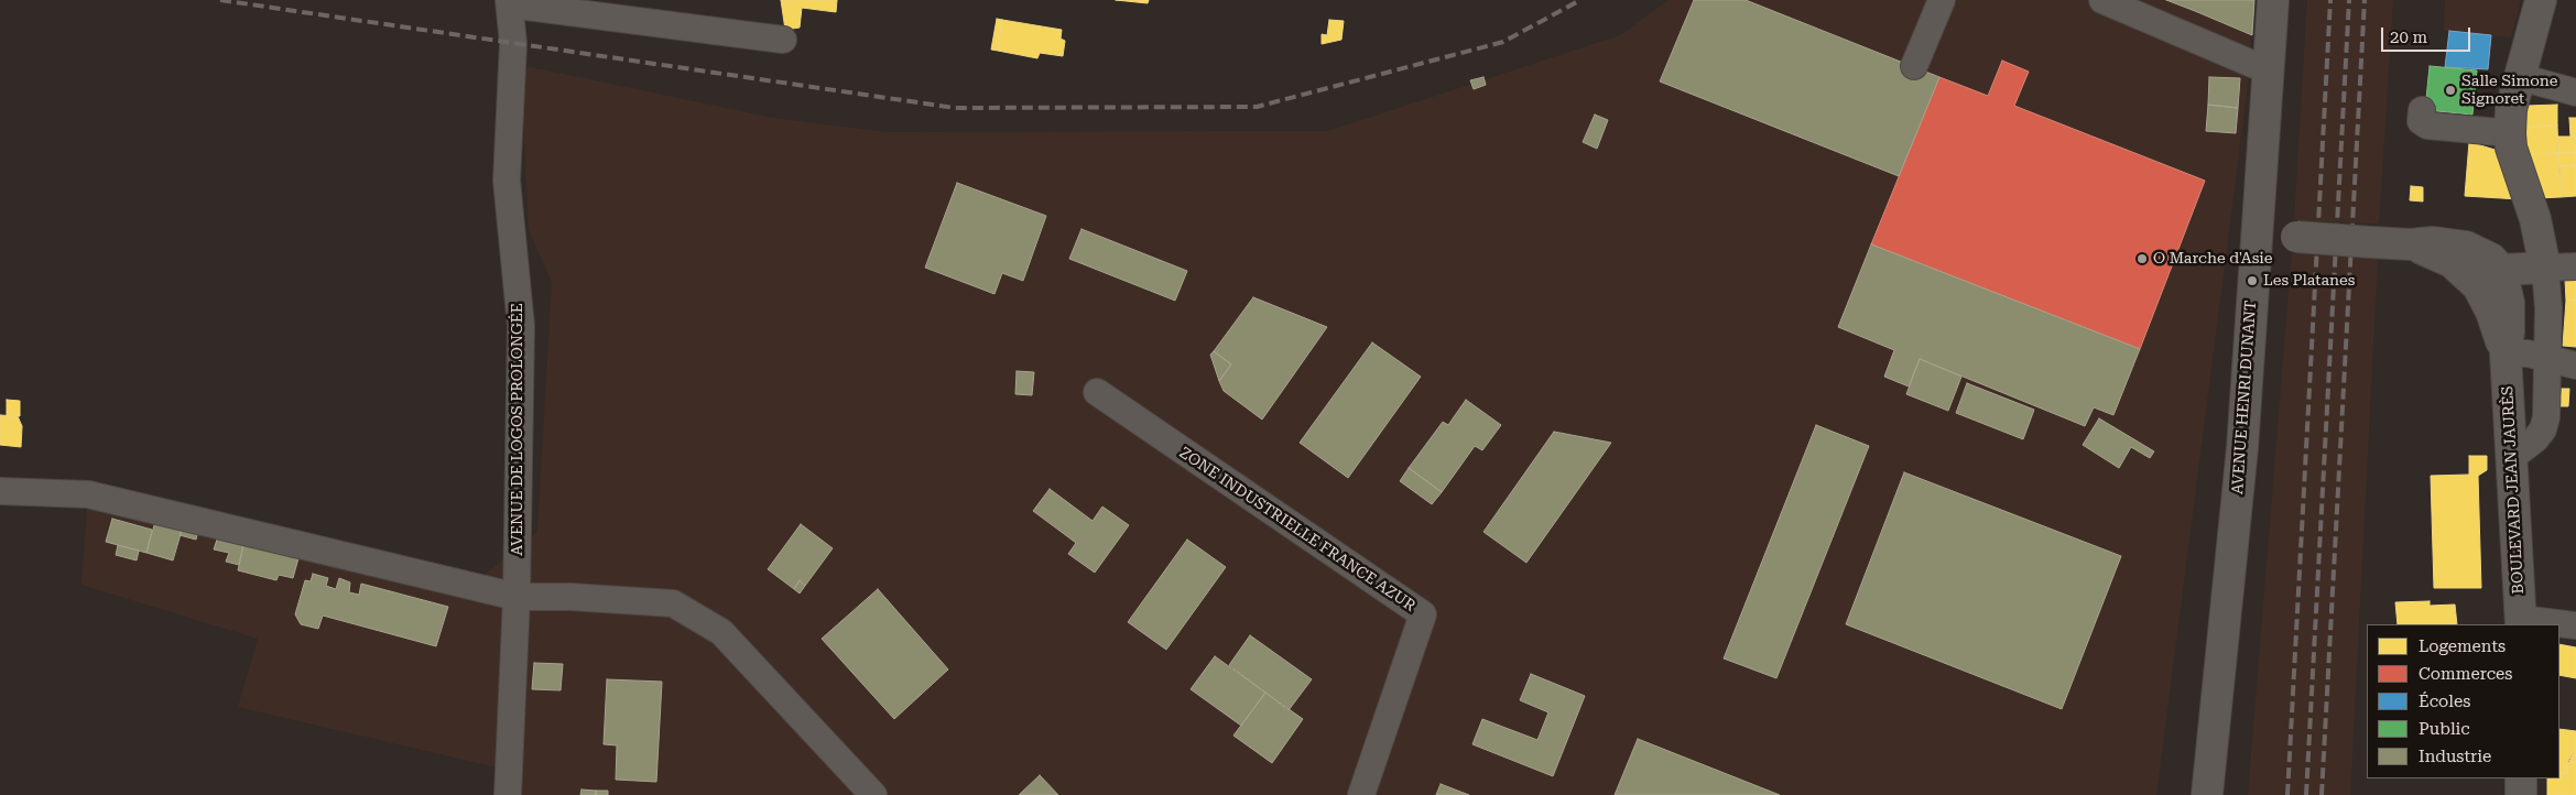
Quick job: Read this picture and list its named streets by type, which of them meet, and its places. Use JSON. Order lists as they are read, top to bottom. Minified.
{"streets":{"street":["AVENUE HENRI DUNANT","AVENUE DE LOGOS PROLONGÉE","BOULEVARD JEAN JAURÈS","ZONE INDUSTRIELLE FRANCE AZUR"]},"places":["Salle Simone Signoret","O Marche d'Asie","Les Platanes"],"legend":["Logements","Commerces","Écoles","Public","Industrie"],"scale_bar":"20 m"}
